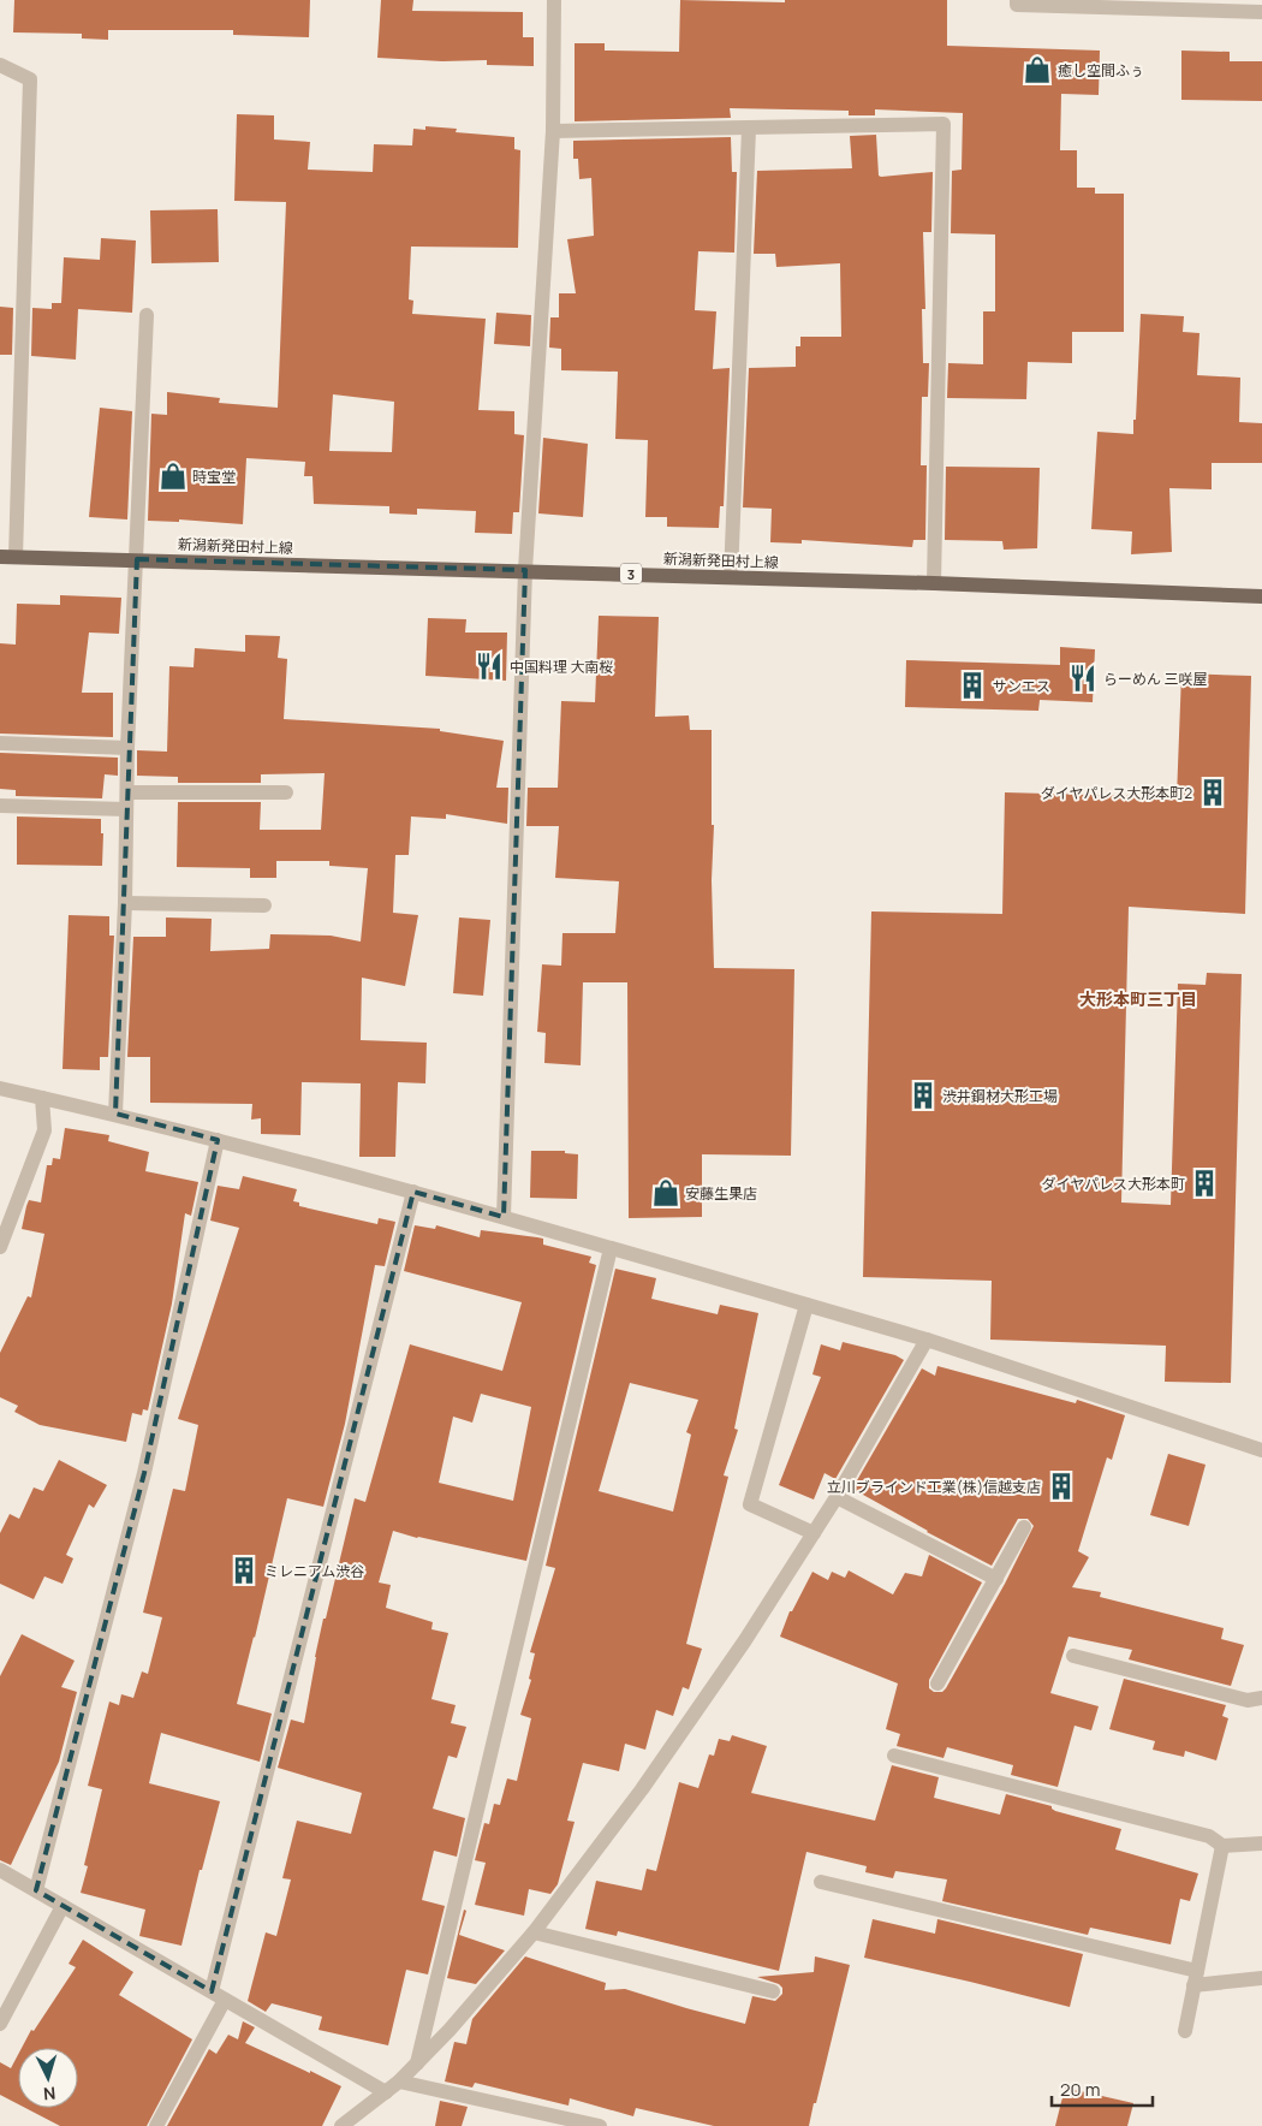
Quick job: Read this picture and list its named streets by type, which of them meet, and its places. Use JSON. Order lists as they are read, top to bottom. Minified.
{"streets":{"main road":["新潟新発田村上線","3"]},"districts":["大形本町三丁目"],"places":{"shop":["癒し空間ふぅ","時宝堂","安藤生果店"],"restaurant":["中国料理 大南桜","らーめん 三咲屋"],"building":["サンエス","ダイヤパレス大形本町2","渋井鋼材大形工場","ダイヤパレス大形本町","立川ブラインド工業(株)信越支店","ミレニアム渋谷"]},"scale_bar":"20 m","north":"bottom"}
